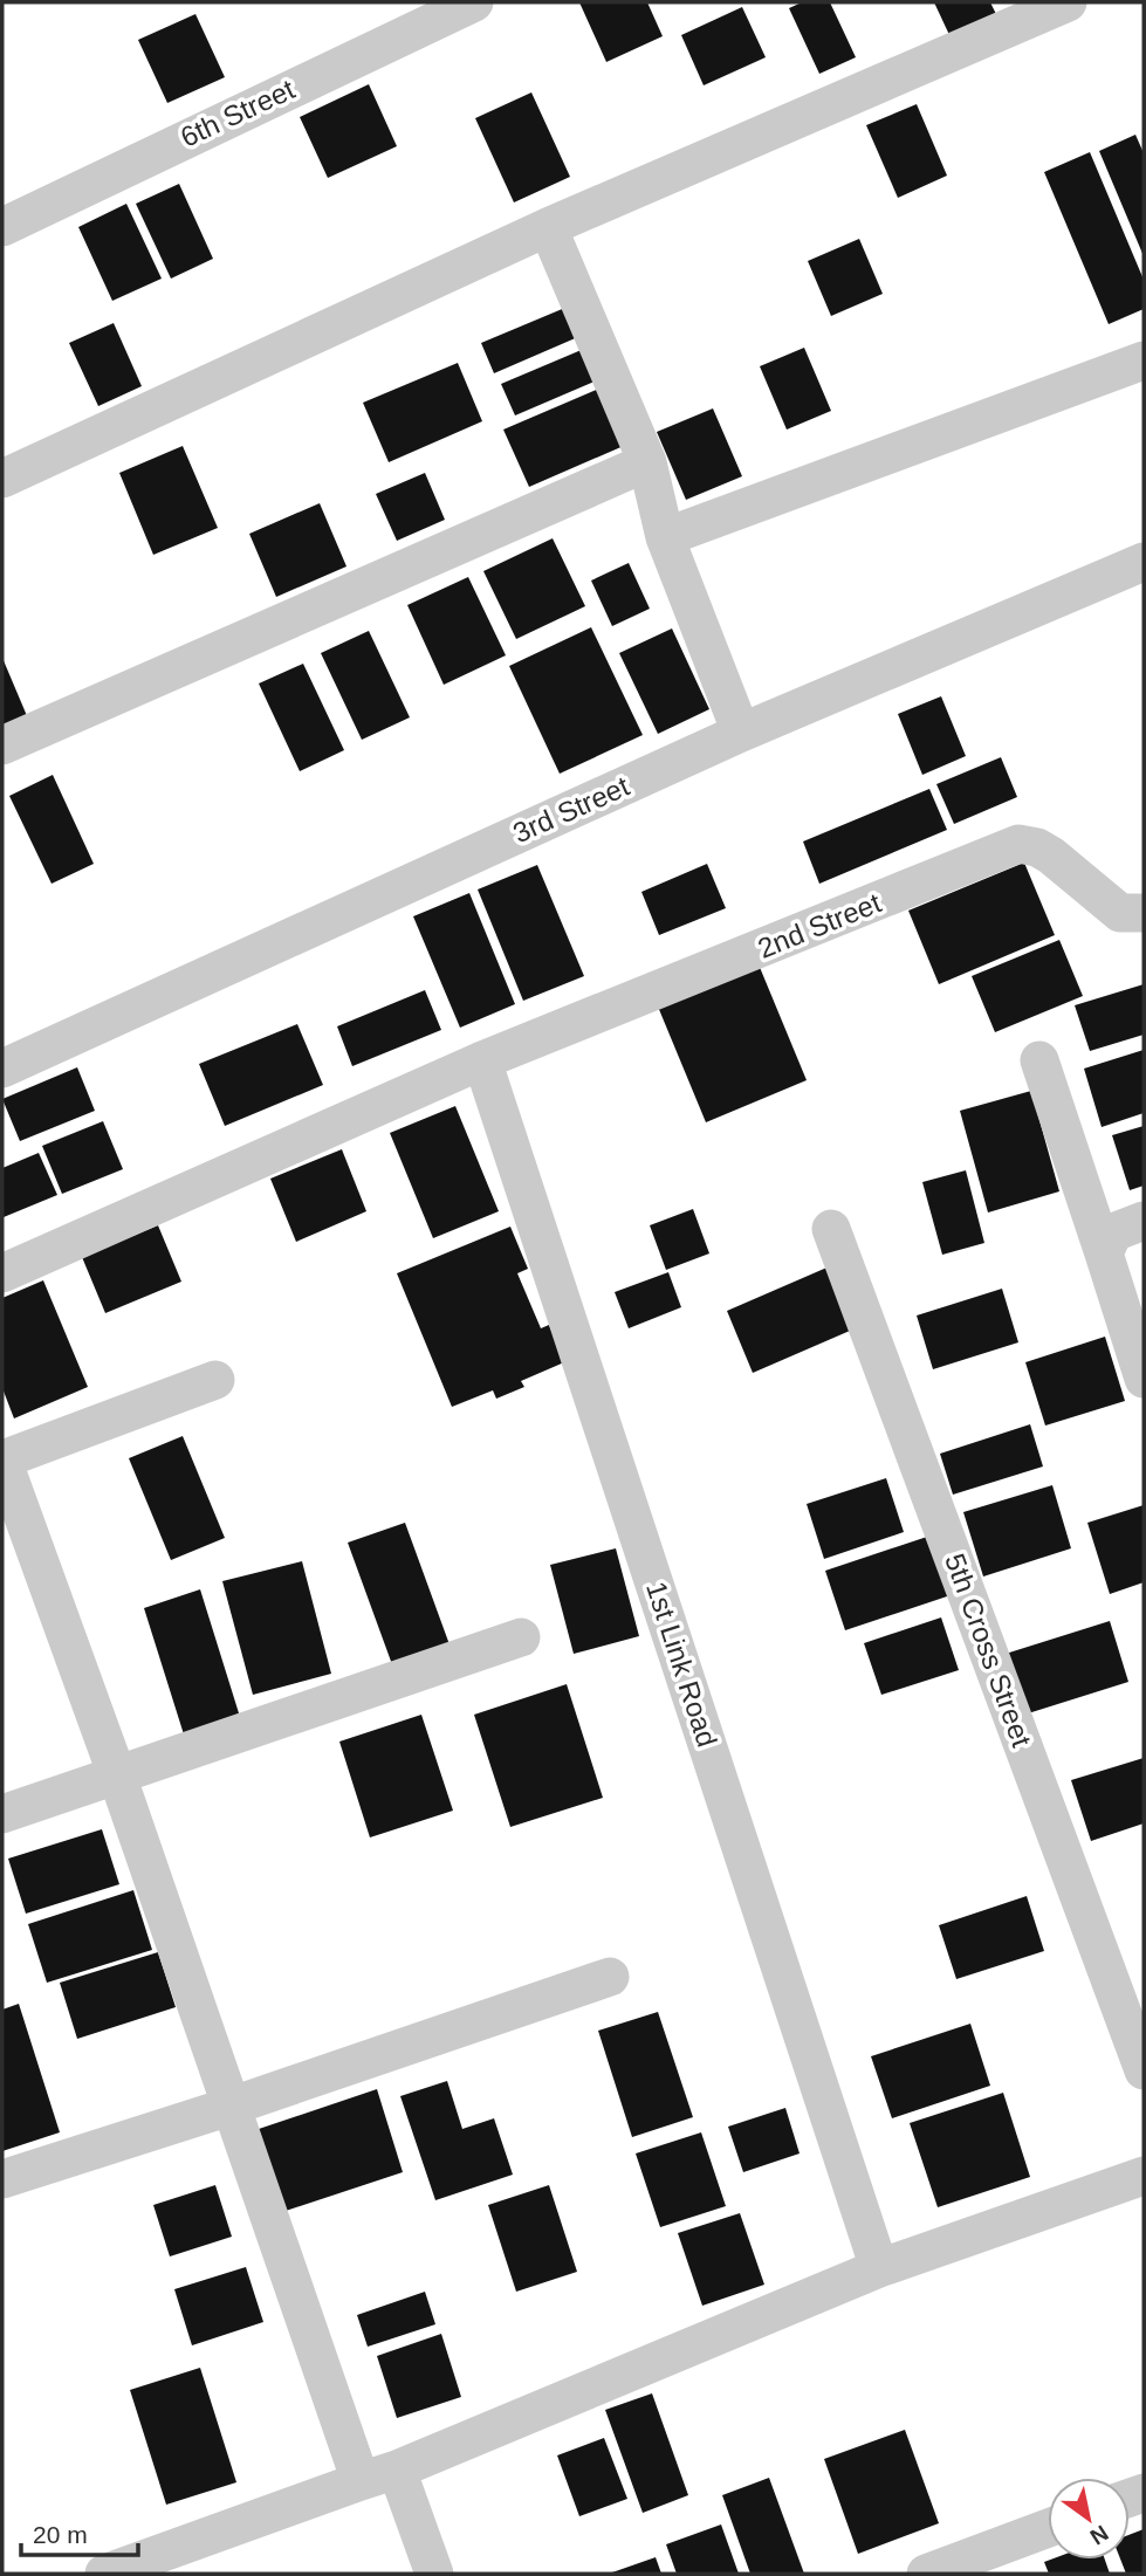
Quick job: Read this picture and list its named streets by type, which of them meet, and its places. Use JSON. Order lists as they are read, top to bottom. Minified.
{"streets":{"street":["6th Street","3rd Street","2nd Street","5th Cross Street","1st Link Road"]},"crossings":[["2nd Street","1st Link Road"]],"scale_bar":"20 m","north":"bottom right"}
